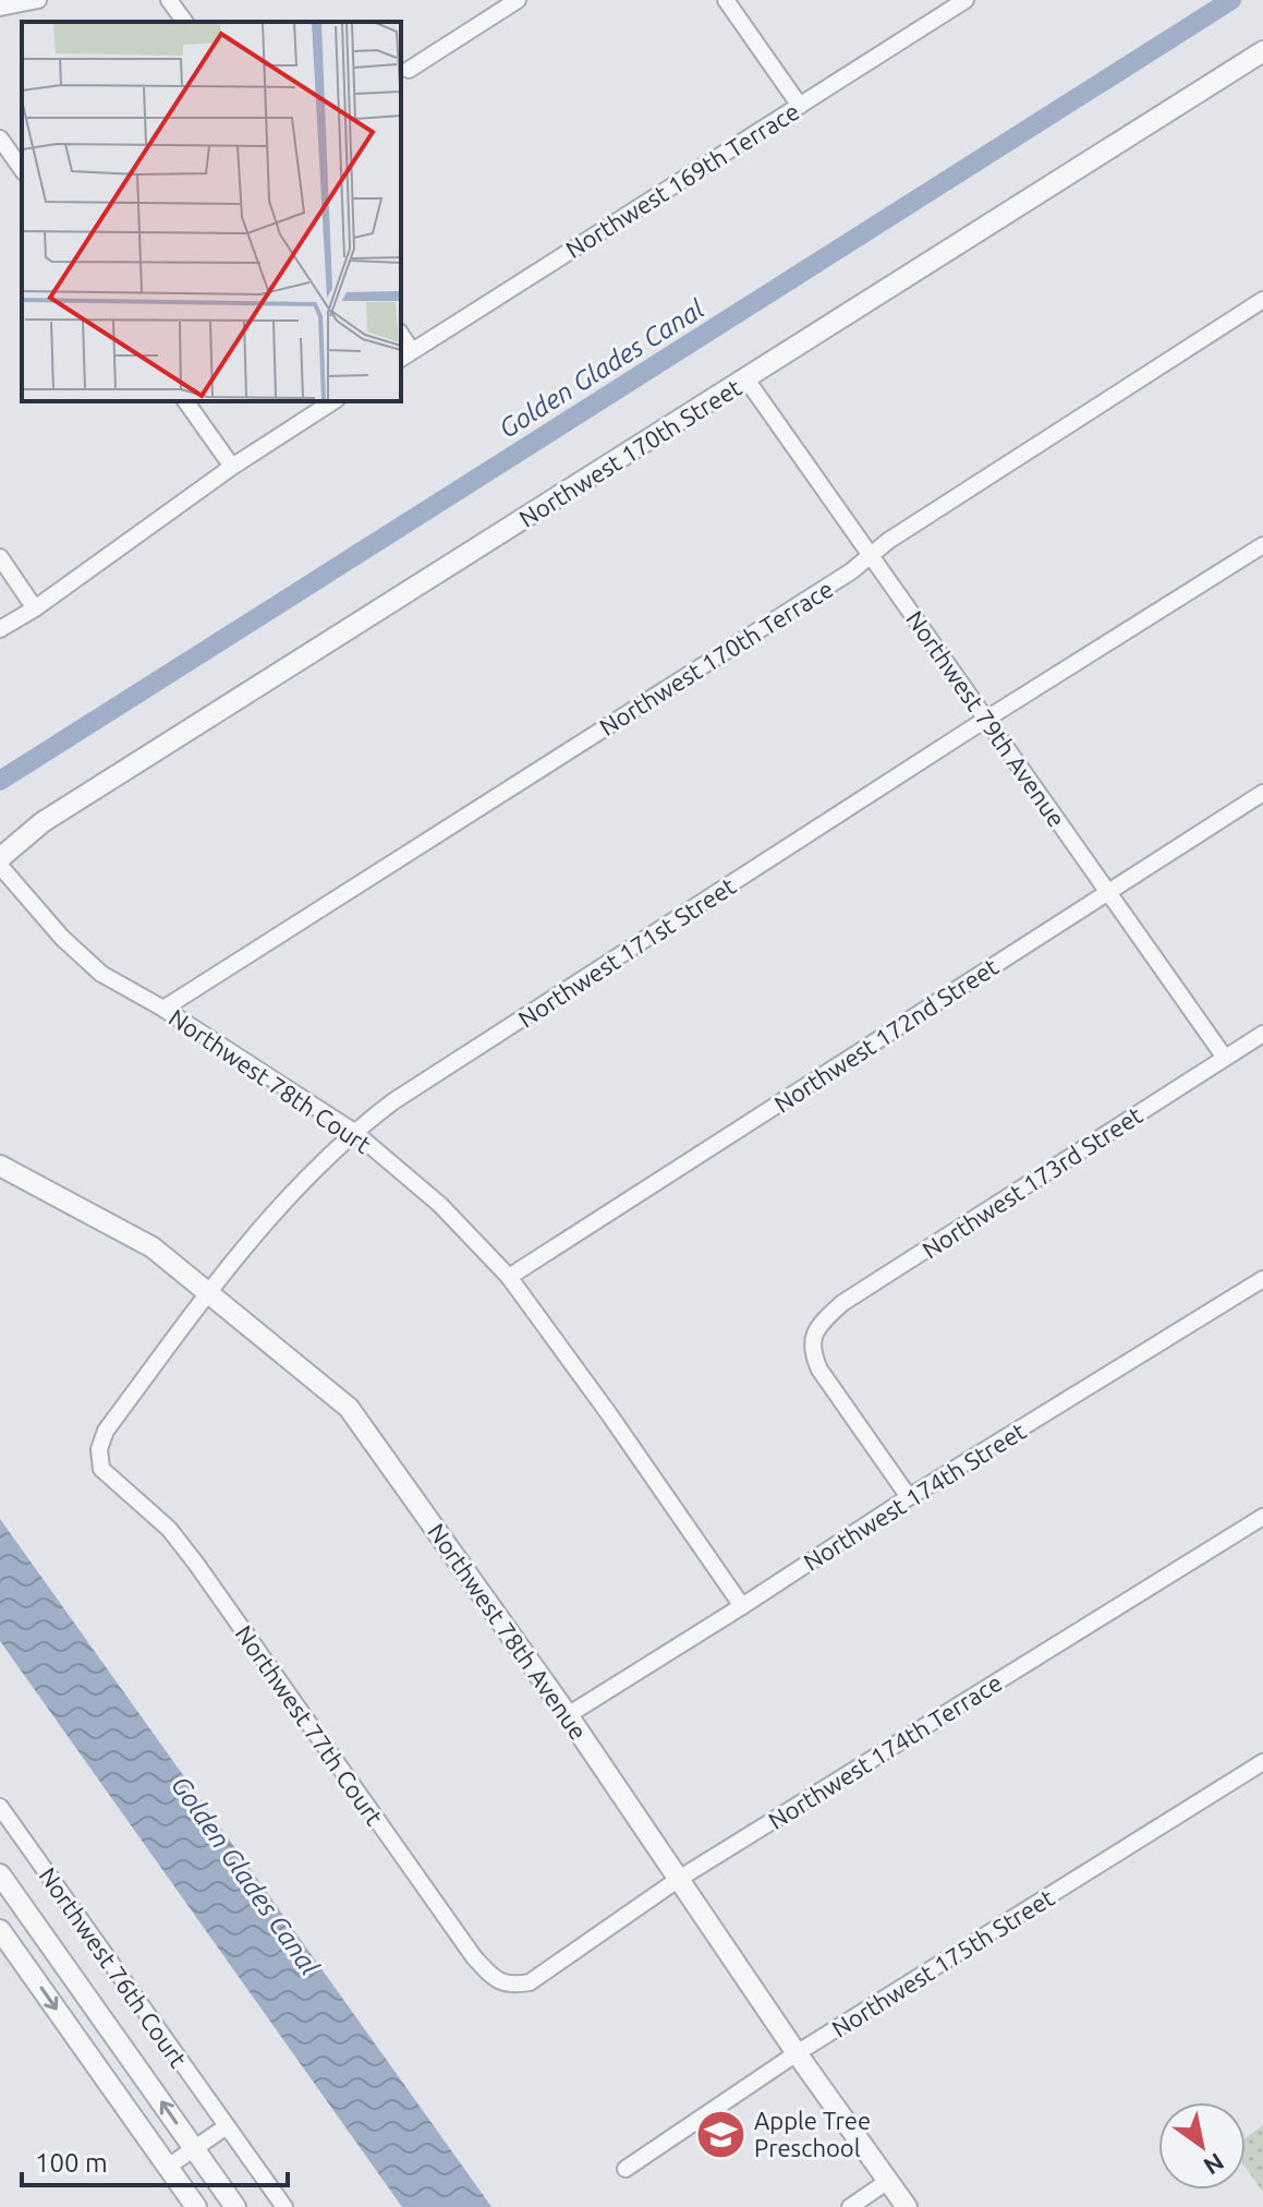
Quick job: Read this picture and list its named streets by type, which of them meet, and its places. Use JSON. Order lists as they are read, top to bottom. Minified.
{"streets":{"street":["Northwest 169th Terrace","Northwest 170th Street","Northwest 170th Terrace","Northwest 79th Avenue","Northwest 171st Street","Northwest 172nd Street","Northwest 78th Court","Northwest 173rd Street","Northwest 174th Street","Northwest 78th Avenue","Northwest 77th Court","Northwest 174th Terrace","Northwest 175th Street","Northwest 76th Court"]},"crossings":[["Northwest 170th Street","Northwest 79th Avenue"],["Northwest 170th Terrace","Northwest 79th Avenue"],["Northwest 170th Terrace","Northwest 78th Court"],["Northwest 79th Avenue","Northwest 171st Street"],["Northwest 79th Avenue","Northwest 172nd Street"],["Northwest 79th Avenue","Northwest 173rd Street"],["Northwest 171st Street","Northwest 78th Court"],["Northwest 171st Street","Northwest 78th Avenue"],["Northwest 171st Street","Northwest 77th Court"],["Northwest 172nd Street","Northwest 78th Court"],["Northwest 78th Court","Northwest 174th Street"],["Northwest 173rd Street","Northwest 174th Street"],["Northwest 174th Street","Northwest 78th Avenue"],["Northwest 78th Avenue","Northwest 174th Terrace"],["Northwest 78th Avenue","Northwest 175th Street"],["Northwest 77th Court","Northwest 174th Terrace"]],"water":["Golden Glades Canal"],"places":{"school or university":["Apple Tree Preschool"]},"scale_bar":"100 m","north":"bottom right"}
